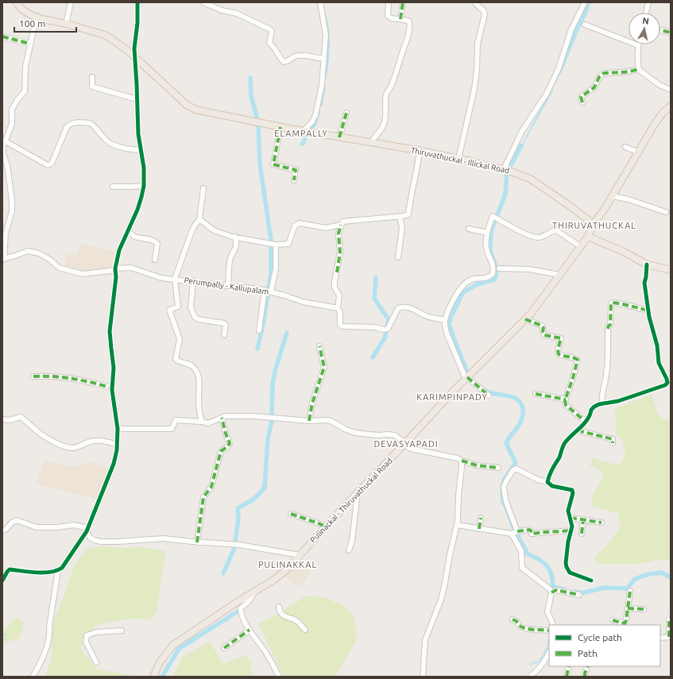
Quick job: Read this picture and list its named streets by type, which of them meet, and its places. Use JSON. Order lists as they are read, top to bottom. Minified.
{"streets":{"main road":["Thiruvathuckal - Illickal Road","Pulinackal - Thiruvathuckal Road"],"street":["Perumpally - Kallupalam"]},"crossings":[["Thiruvathuckal - Illickal Road","Pulinackal - Thiruvathuckal Road"]],"districts":["ELAMPALLY","THIRUVATHUCKAL","KARIMPINPADY","DEVASYAPADI","PULINAKKAL"],"legend":["Cycle path","Path"],"scale_bar":"100 m","north":"top"}
